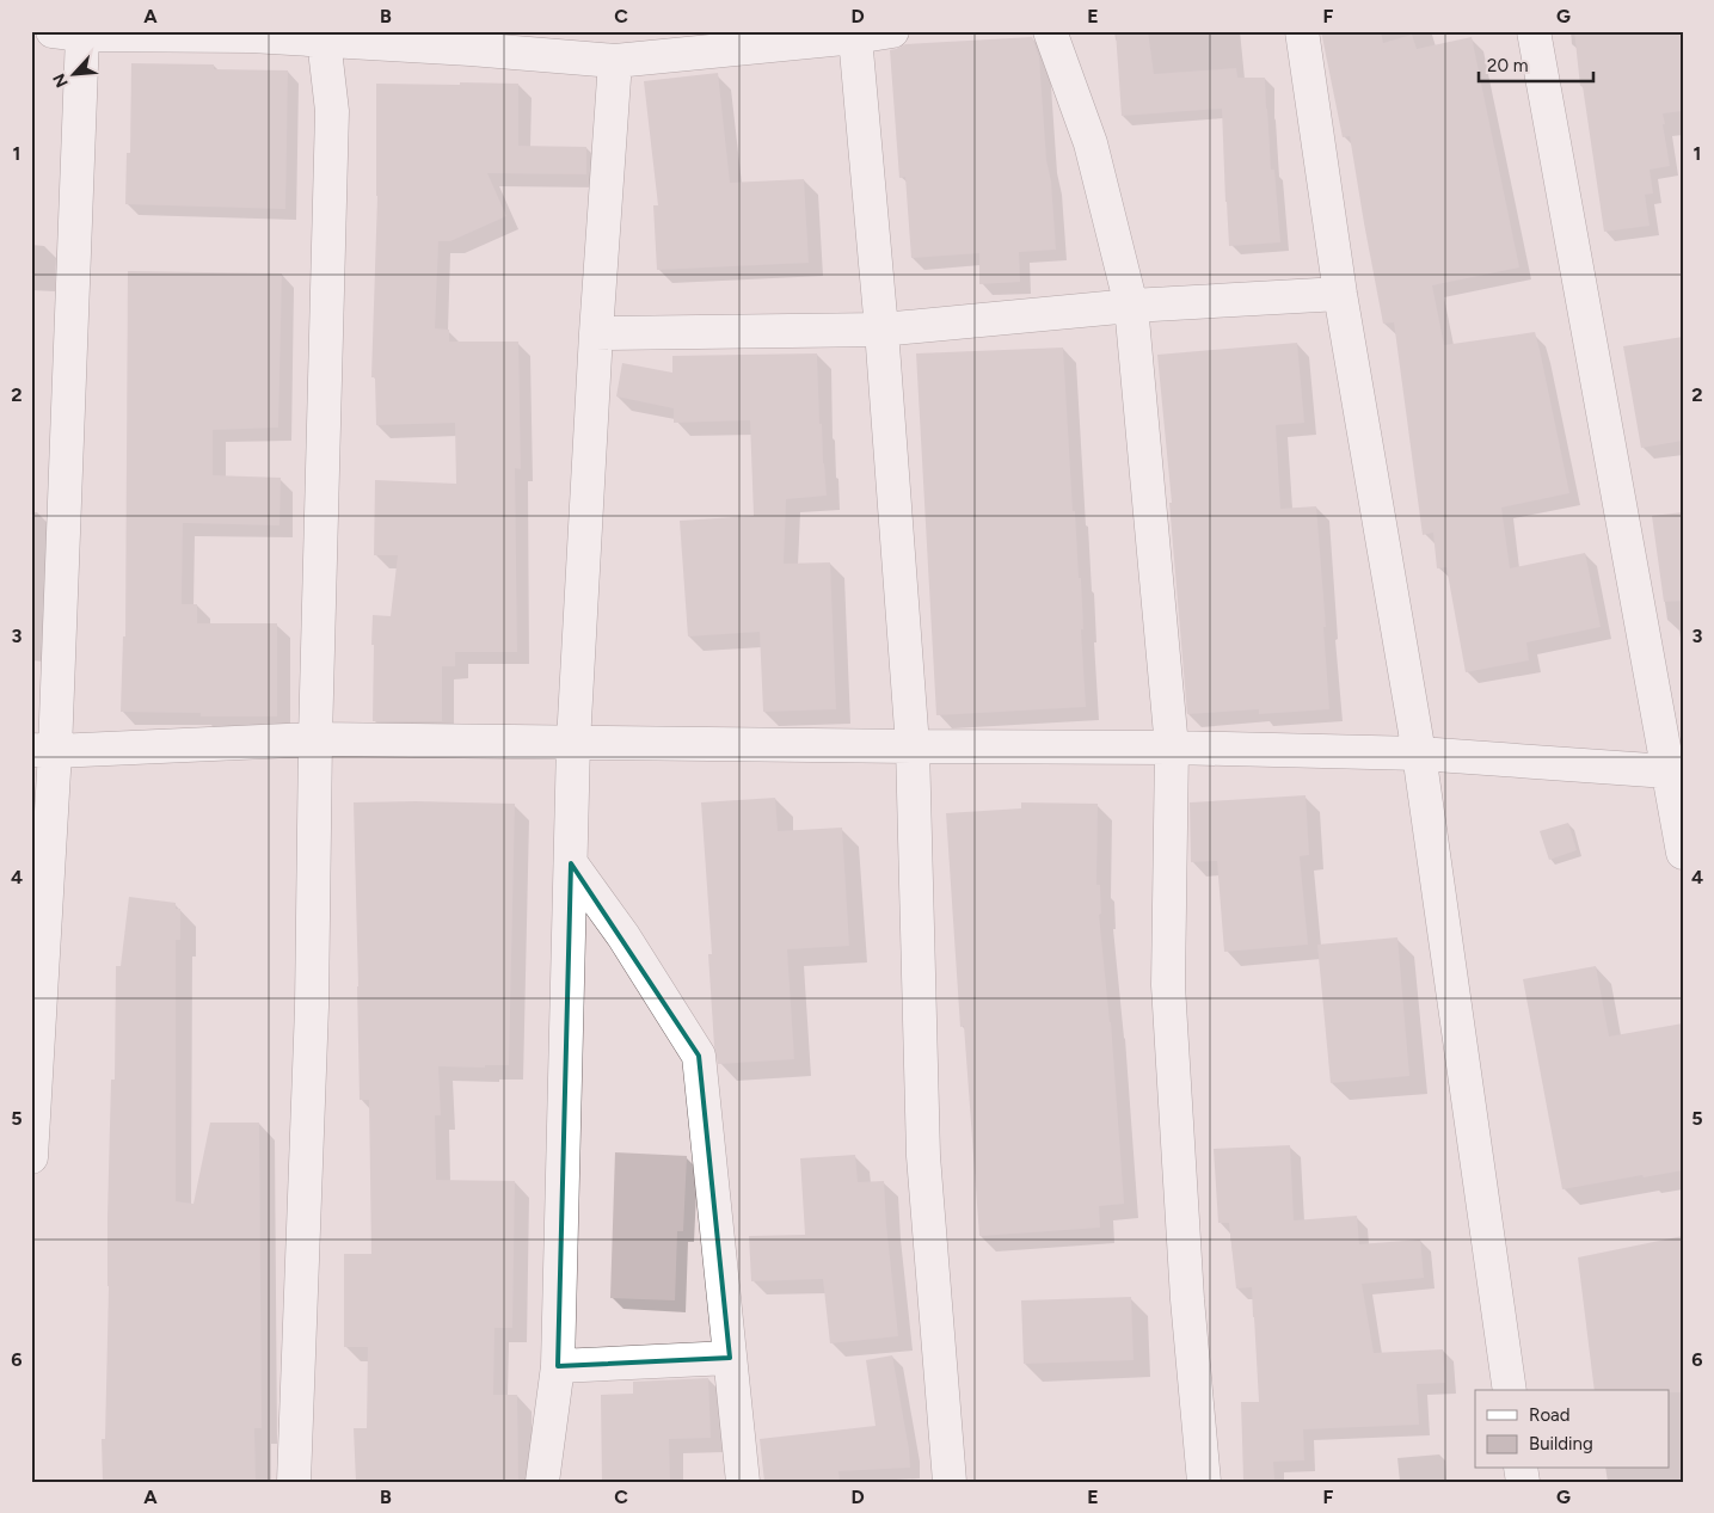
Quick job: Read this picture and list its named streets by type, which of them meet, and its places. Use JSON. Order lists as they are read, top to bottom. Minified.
{"legend":["Road","Building"],"scale_bar":"20 m","north":"bottom left","grid":{"columns":["A","B","C","D","E","F","G"],"rows":["1","2","3","4","5","6"]}}
